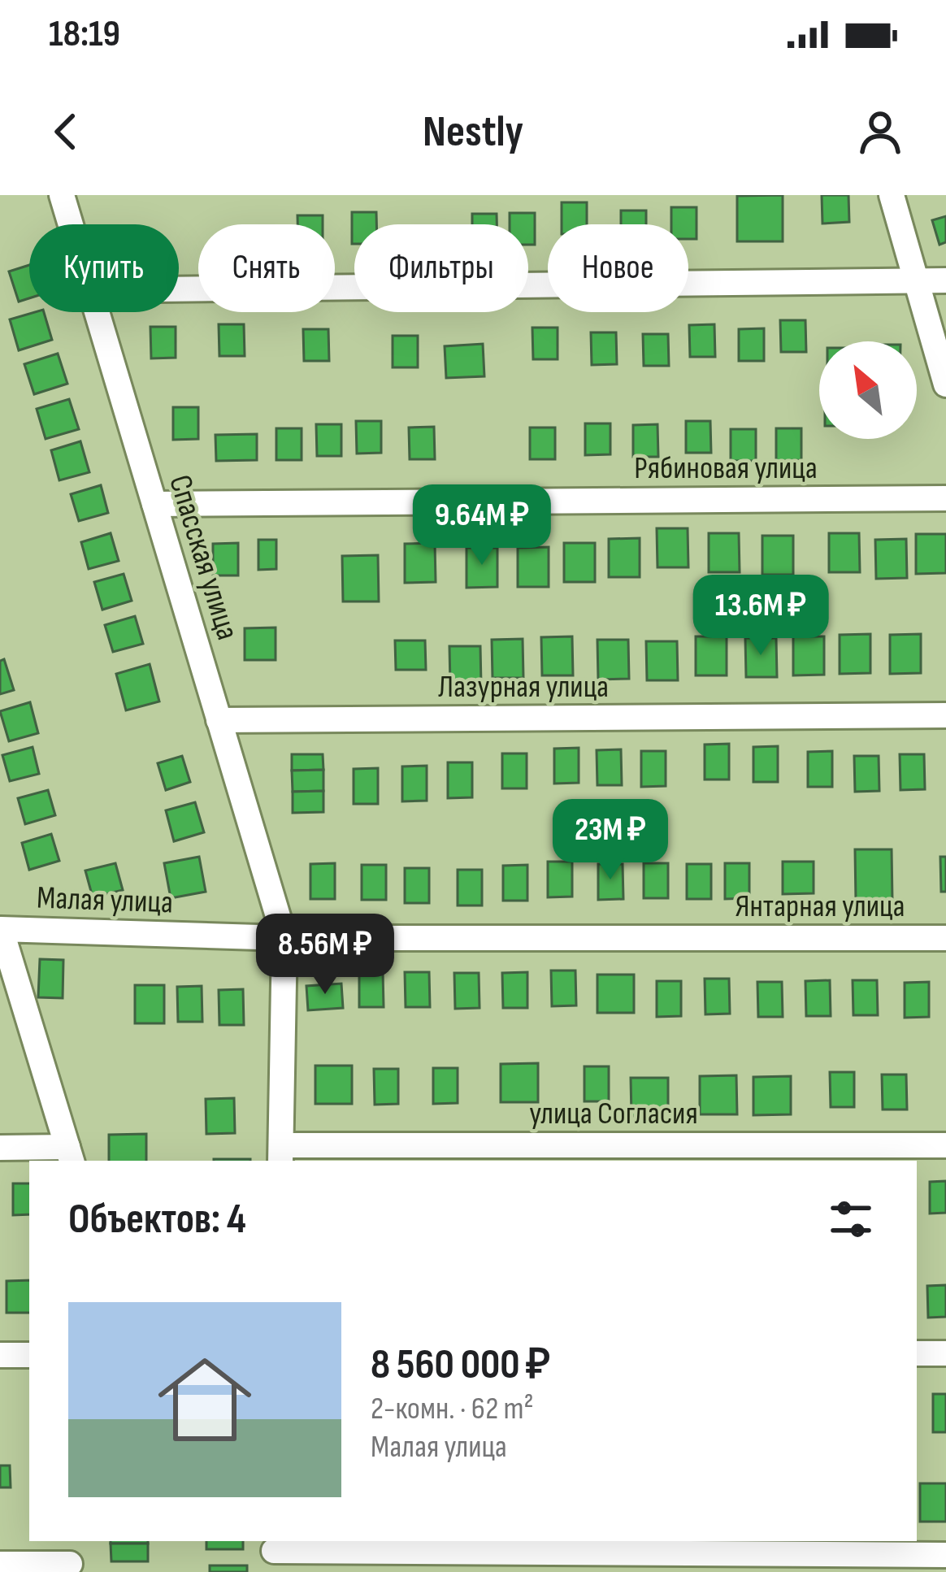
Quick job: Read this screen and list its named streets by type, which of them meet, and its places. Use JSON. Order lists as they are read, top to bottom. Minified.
{"streets":{"street":["Рябиновая улица","Спасская улица","Лазурная улица","Малая улица","Янтарная улица","улица Согласия"]},"crossings":[["Рябиновая улица","Спасская улица"],["Спасская улица","Лазурная улица"],["Спасская улица","Малая улица"],["Спасская улица","Янтарная улица"],["Малая улица","Янтарная улица"]],"north":"top left","page":{"status":"18:19","header":"Nestly","chip":["Купить","Снять","Фильтры","Новое"],"price":["9.64M ₽","13.6M ₽","23M ₽","8.56M ₽"],"heading":"Объектов: 4","list":[{"name":"8 560 000 ₽","note":"2-комн. · 62 m² · Малая улица"}]}}
